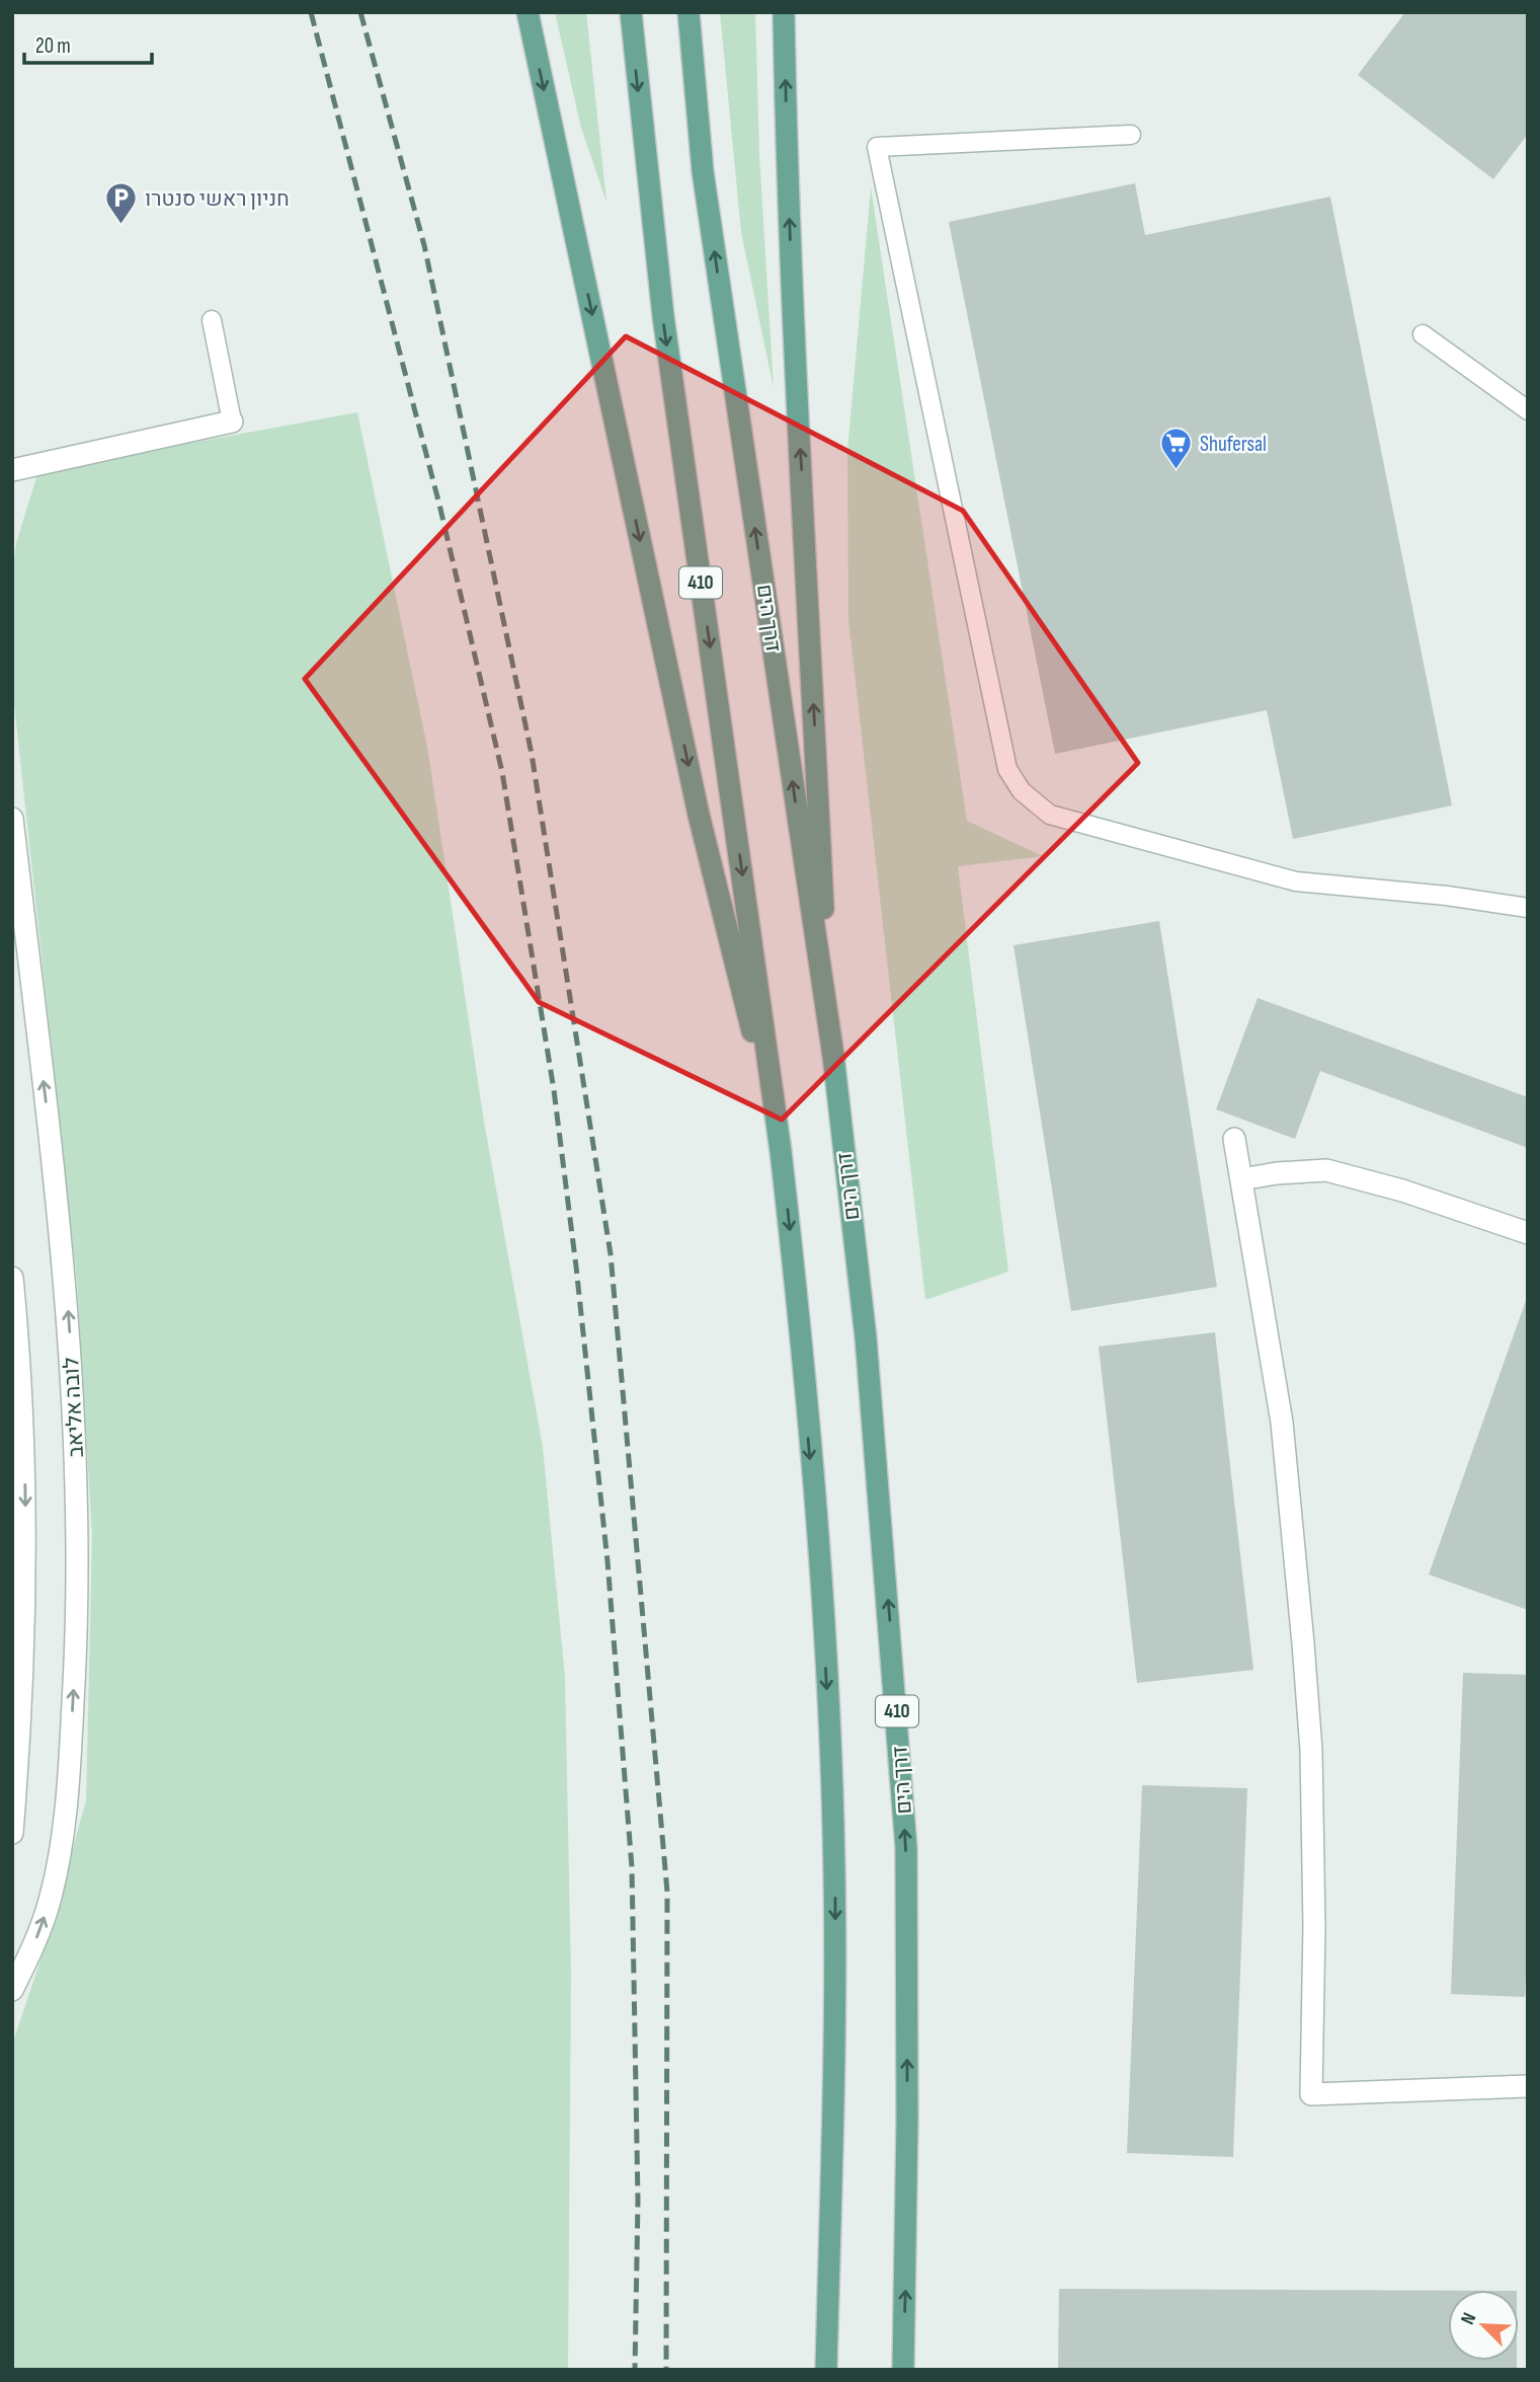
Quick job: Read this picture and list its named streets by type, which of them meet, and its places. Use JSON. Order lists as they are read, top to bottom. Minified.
{"streets":{"main road":["410","דרך הים"],"street":["לובה אליאב"]},"places":{"parking":["חניון ראשי סנטרו"],"supermarket":["Shufersal"]},"scale_bar":"20 m","north":"top left"}
